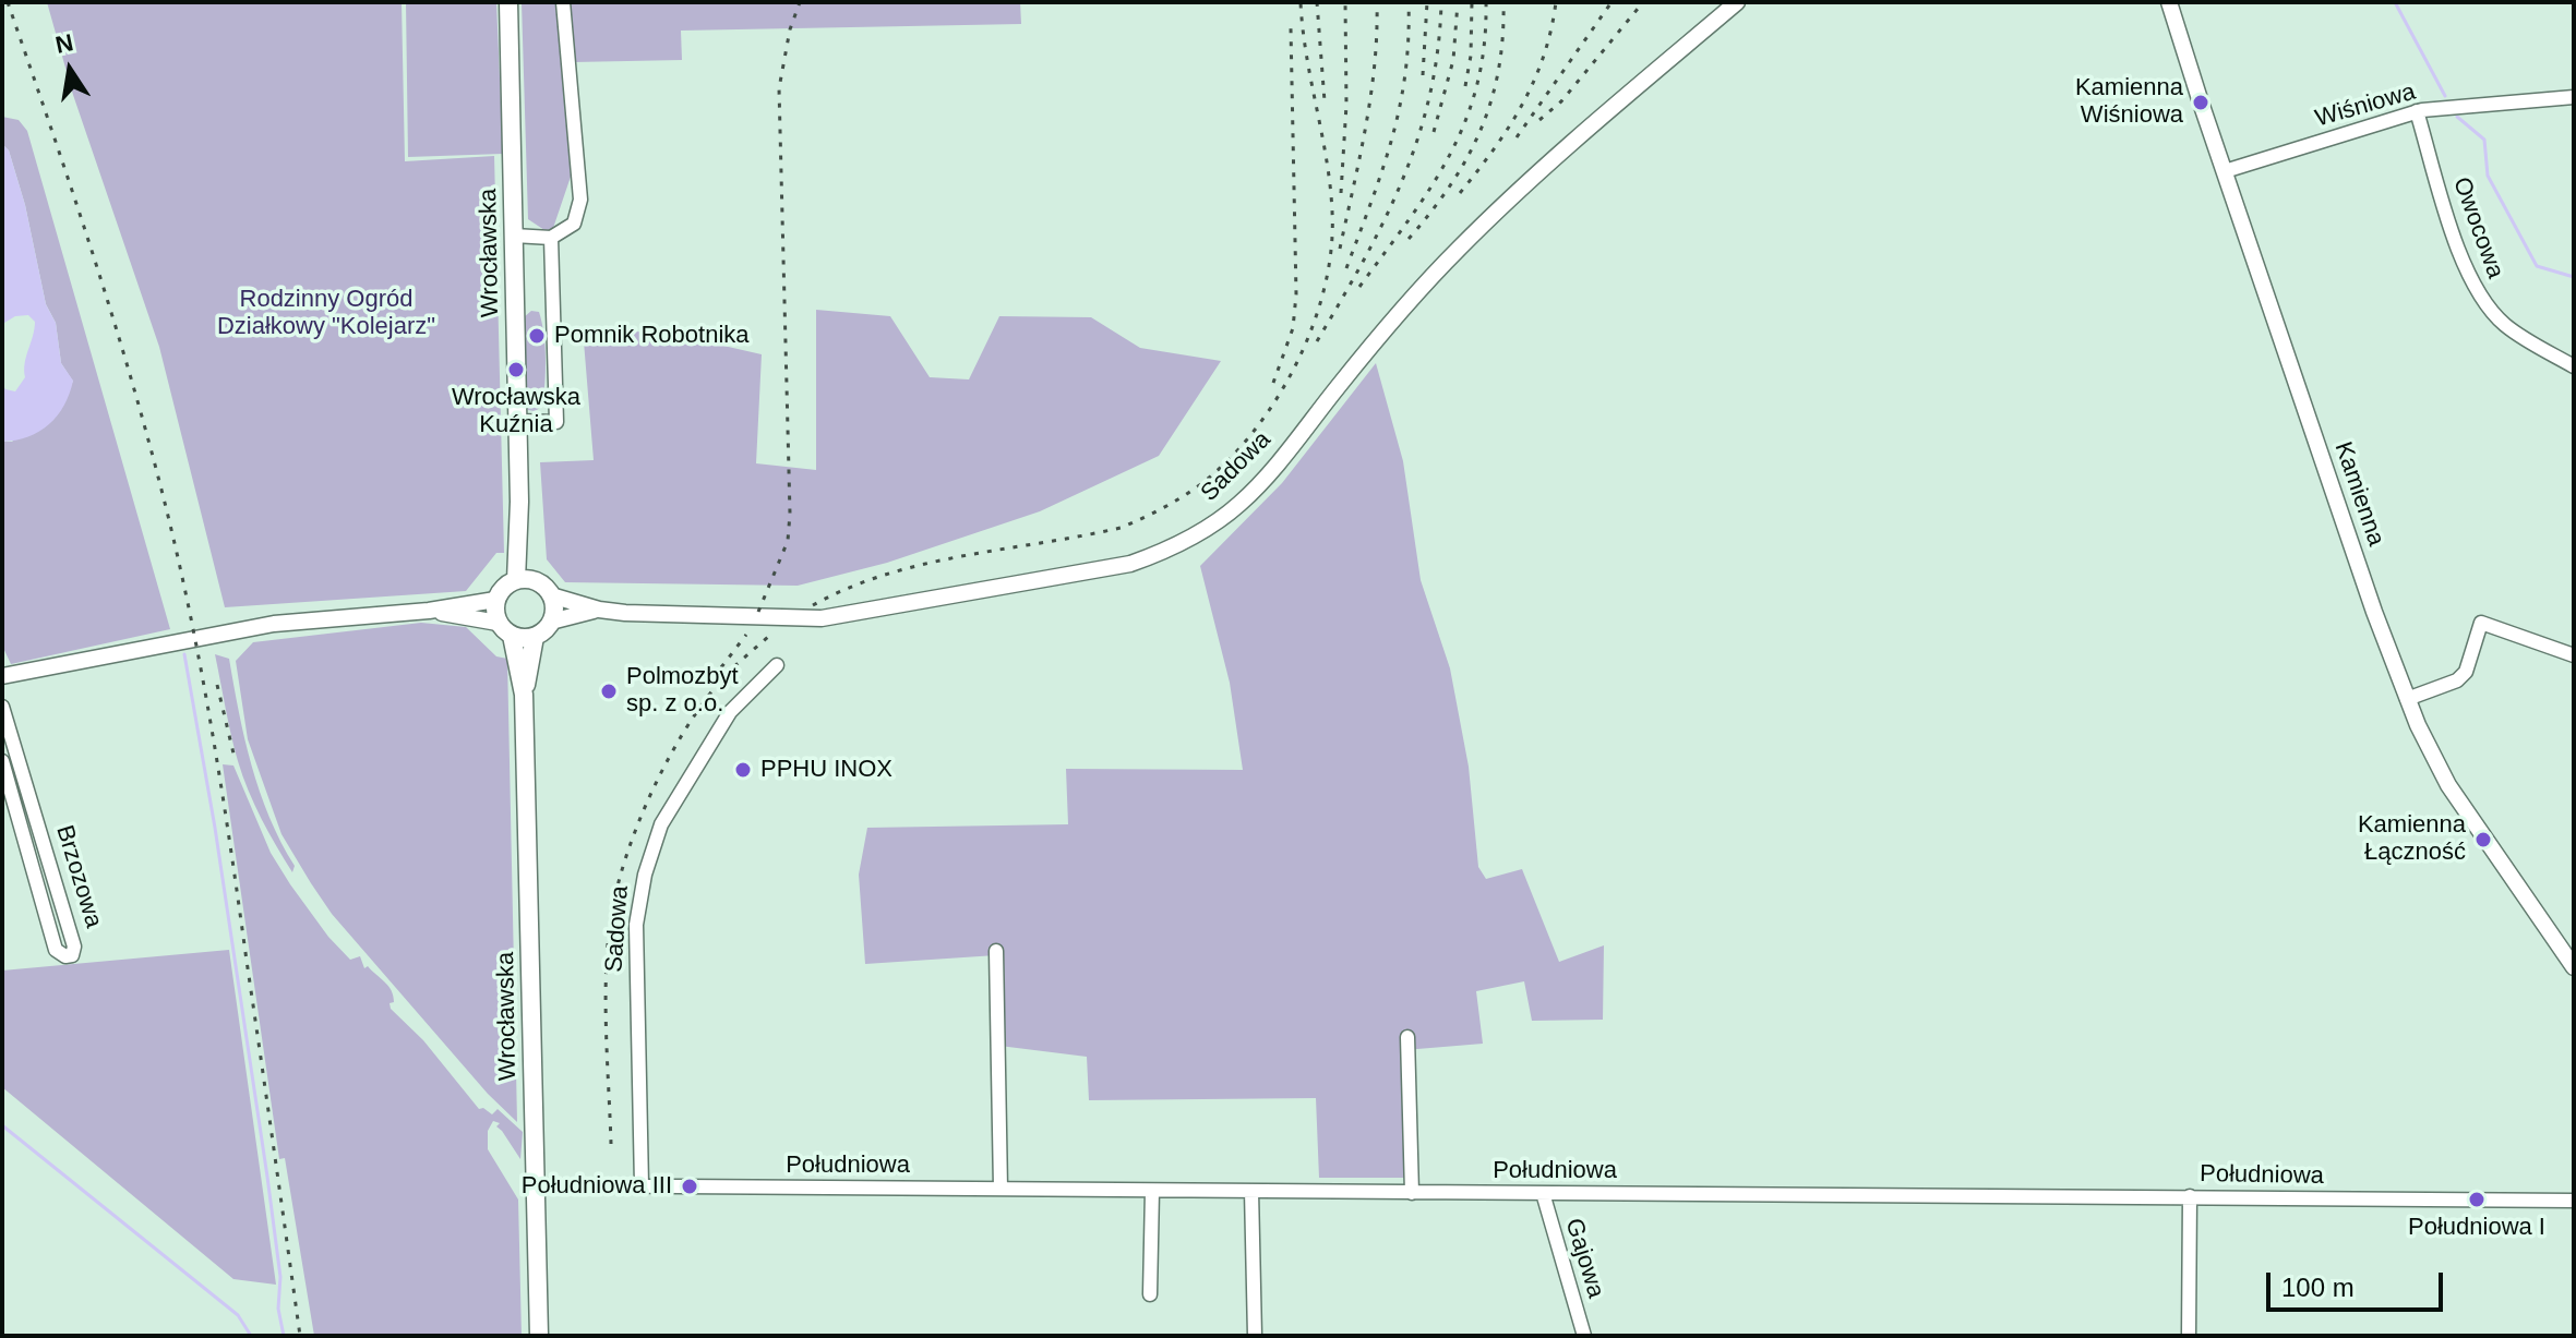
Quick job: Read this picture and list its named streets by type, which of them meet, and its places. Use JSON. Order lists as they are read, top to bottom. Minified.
{"streets":{"main road":["Wrocławska"],"street":["Wiśniowa","Owocowa","Sadowa","Kamienna","Brzozowa","Południowa","Gajowa"]},"crossings":[["Wiśniowa","Owocowa"],["Wiśniowa","Kamienna"],["Wrocławska","Sadowa"],["Wrocławska","Południowa"],["Sadowa","Południowa"],["Południowa","Gajowa"]],"parks":["Rodzinny Ogród Działkowy \"Kolejarz\""],"places":["Kamienna Wiśniowa","Pomnik Robotnika","Wrocławska Kuźnia","Polmozbyt sp. z o.o.","PPHU INOX","Kamienna Łączność","Południowa III","Południowa I"],"scale_bar":"100 m","north":"top"}
